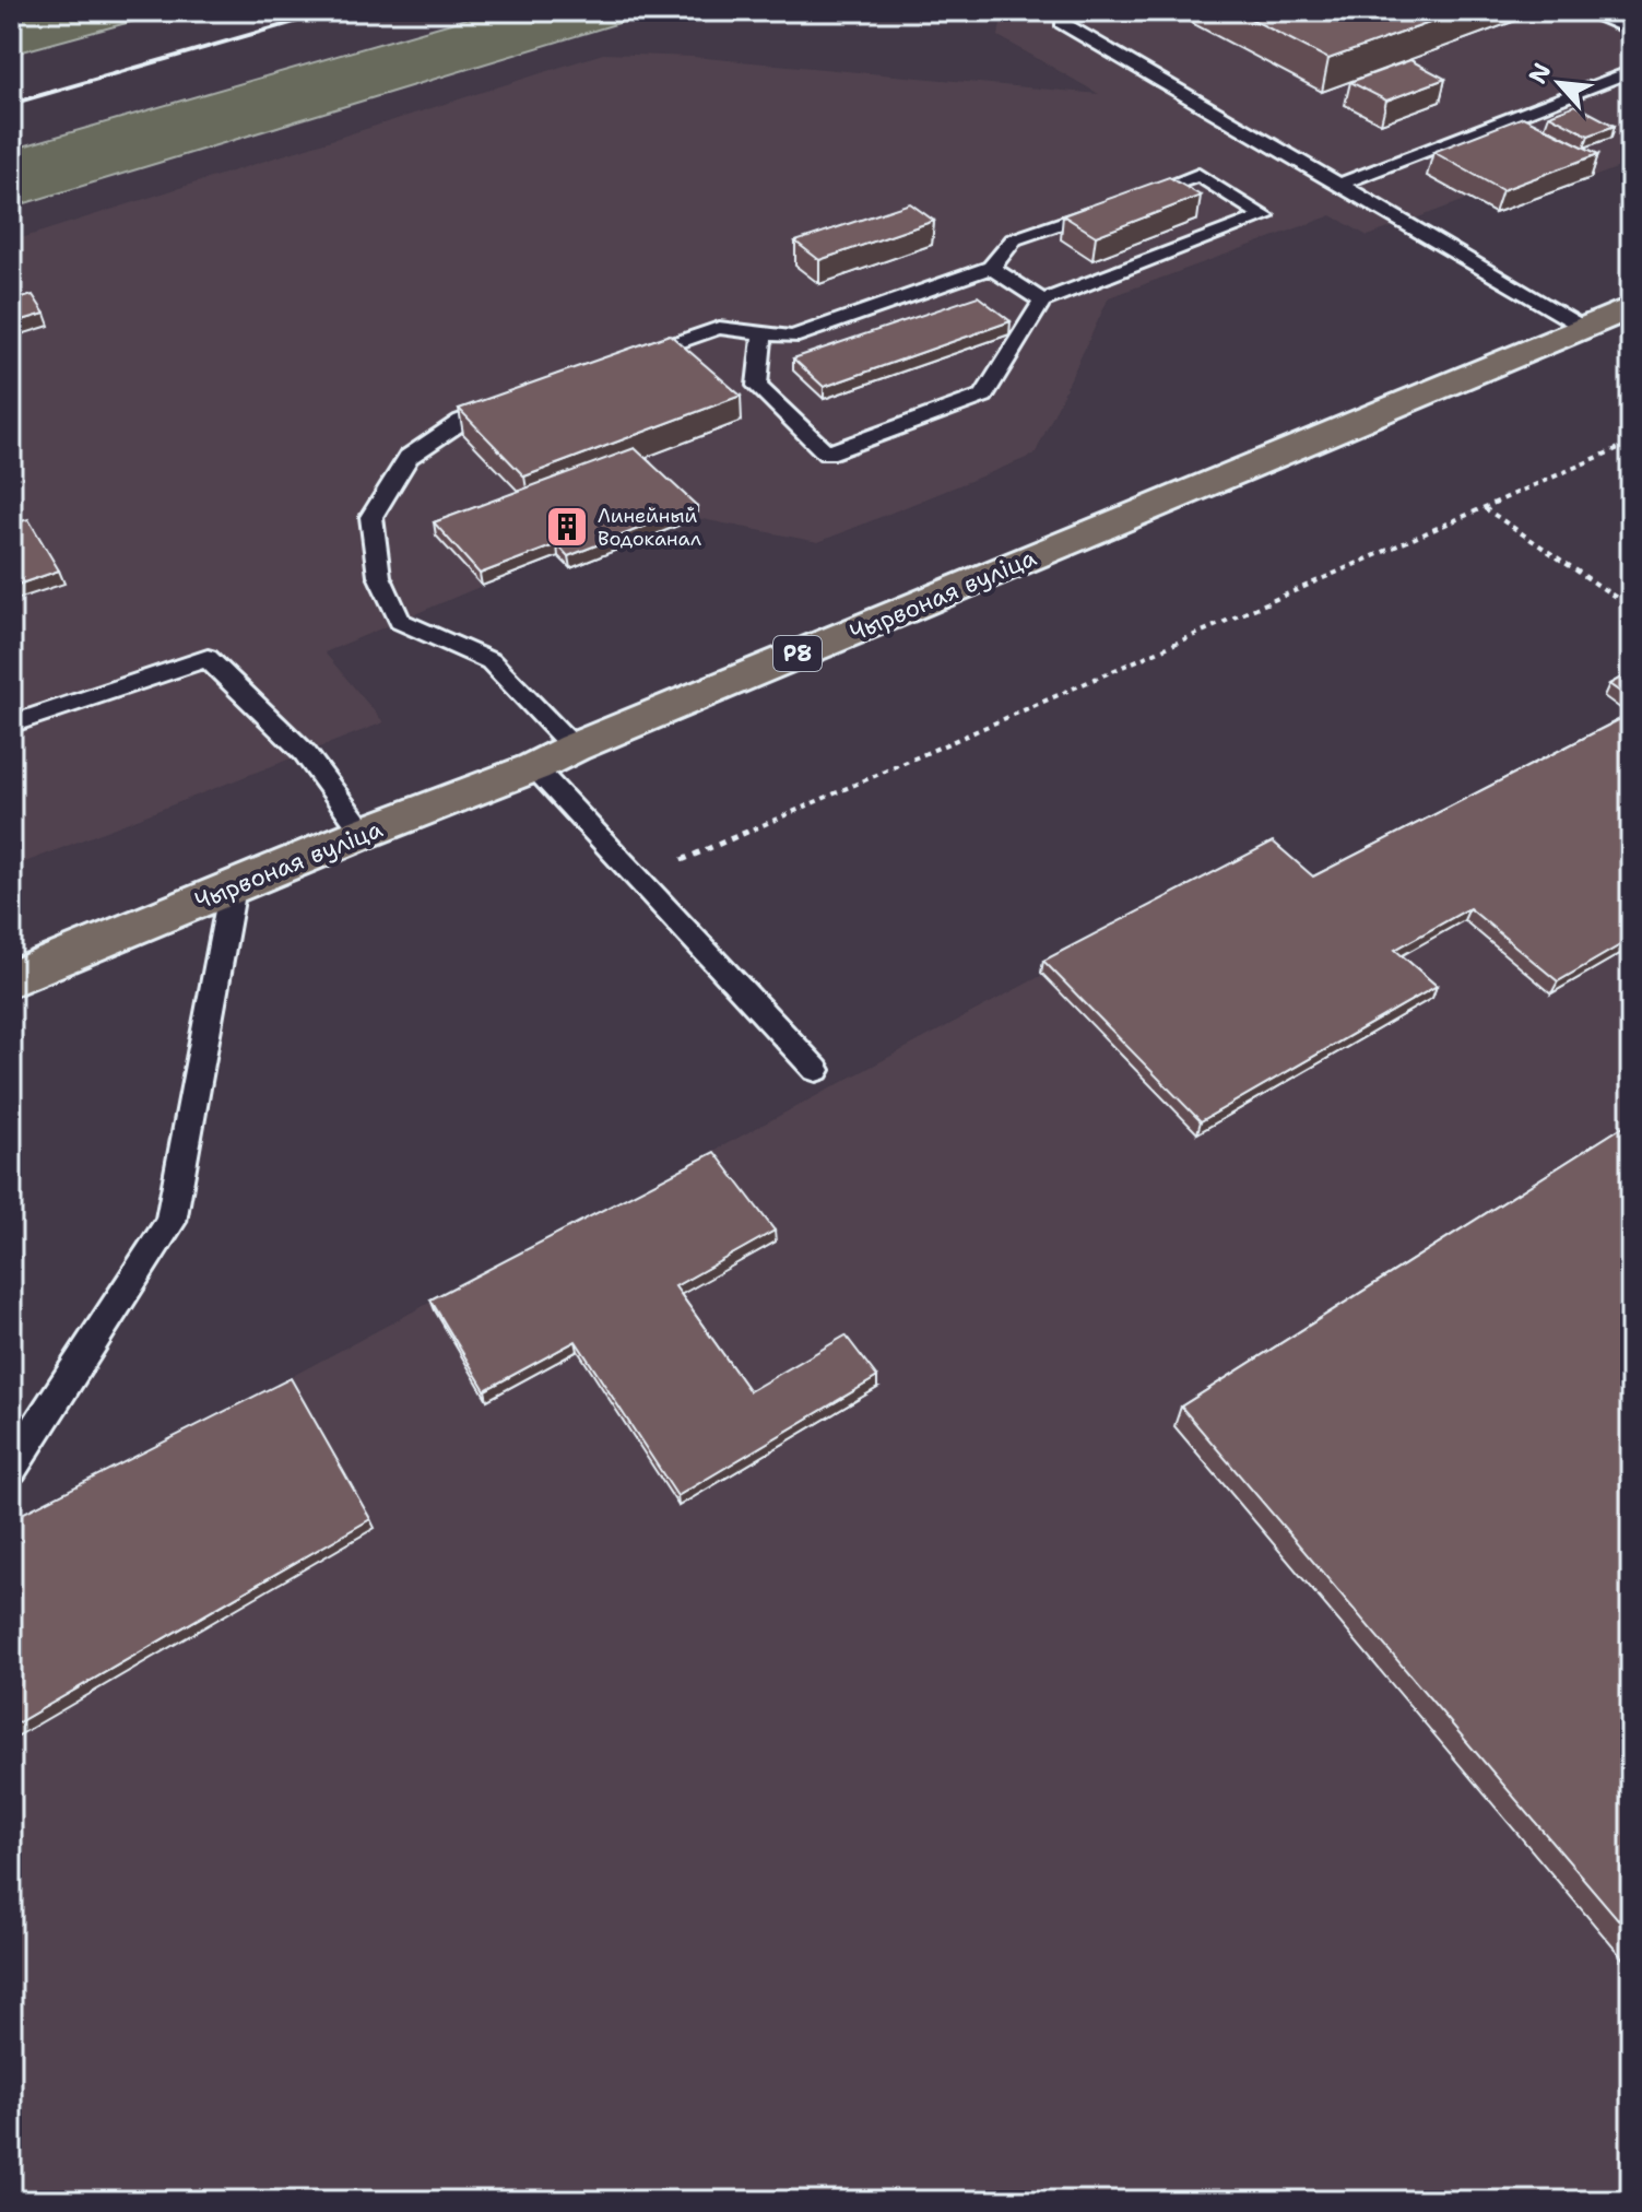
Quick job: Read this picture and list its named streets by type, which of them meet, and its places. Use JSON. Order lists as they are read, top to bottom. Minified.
{"streets":{"main road":["Чырвоная вуліца","Р8"]},"places":{"building":["Линейный Водоканал"]},"north":"top left"}
